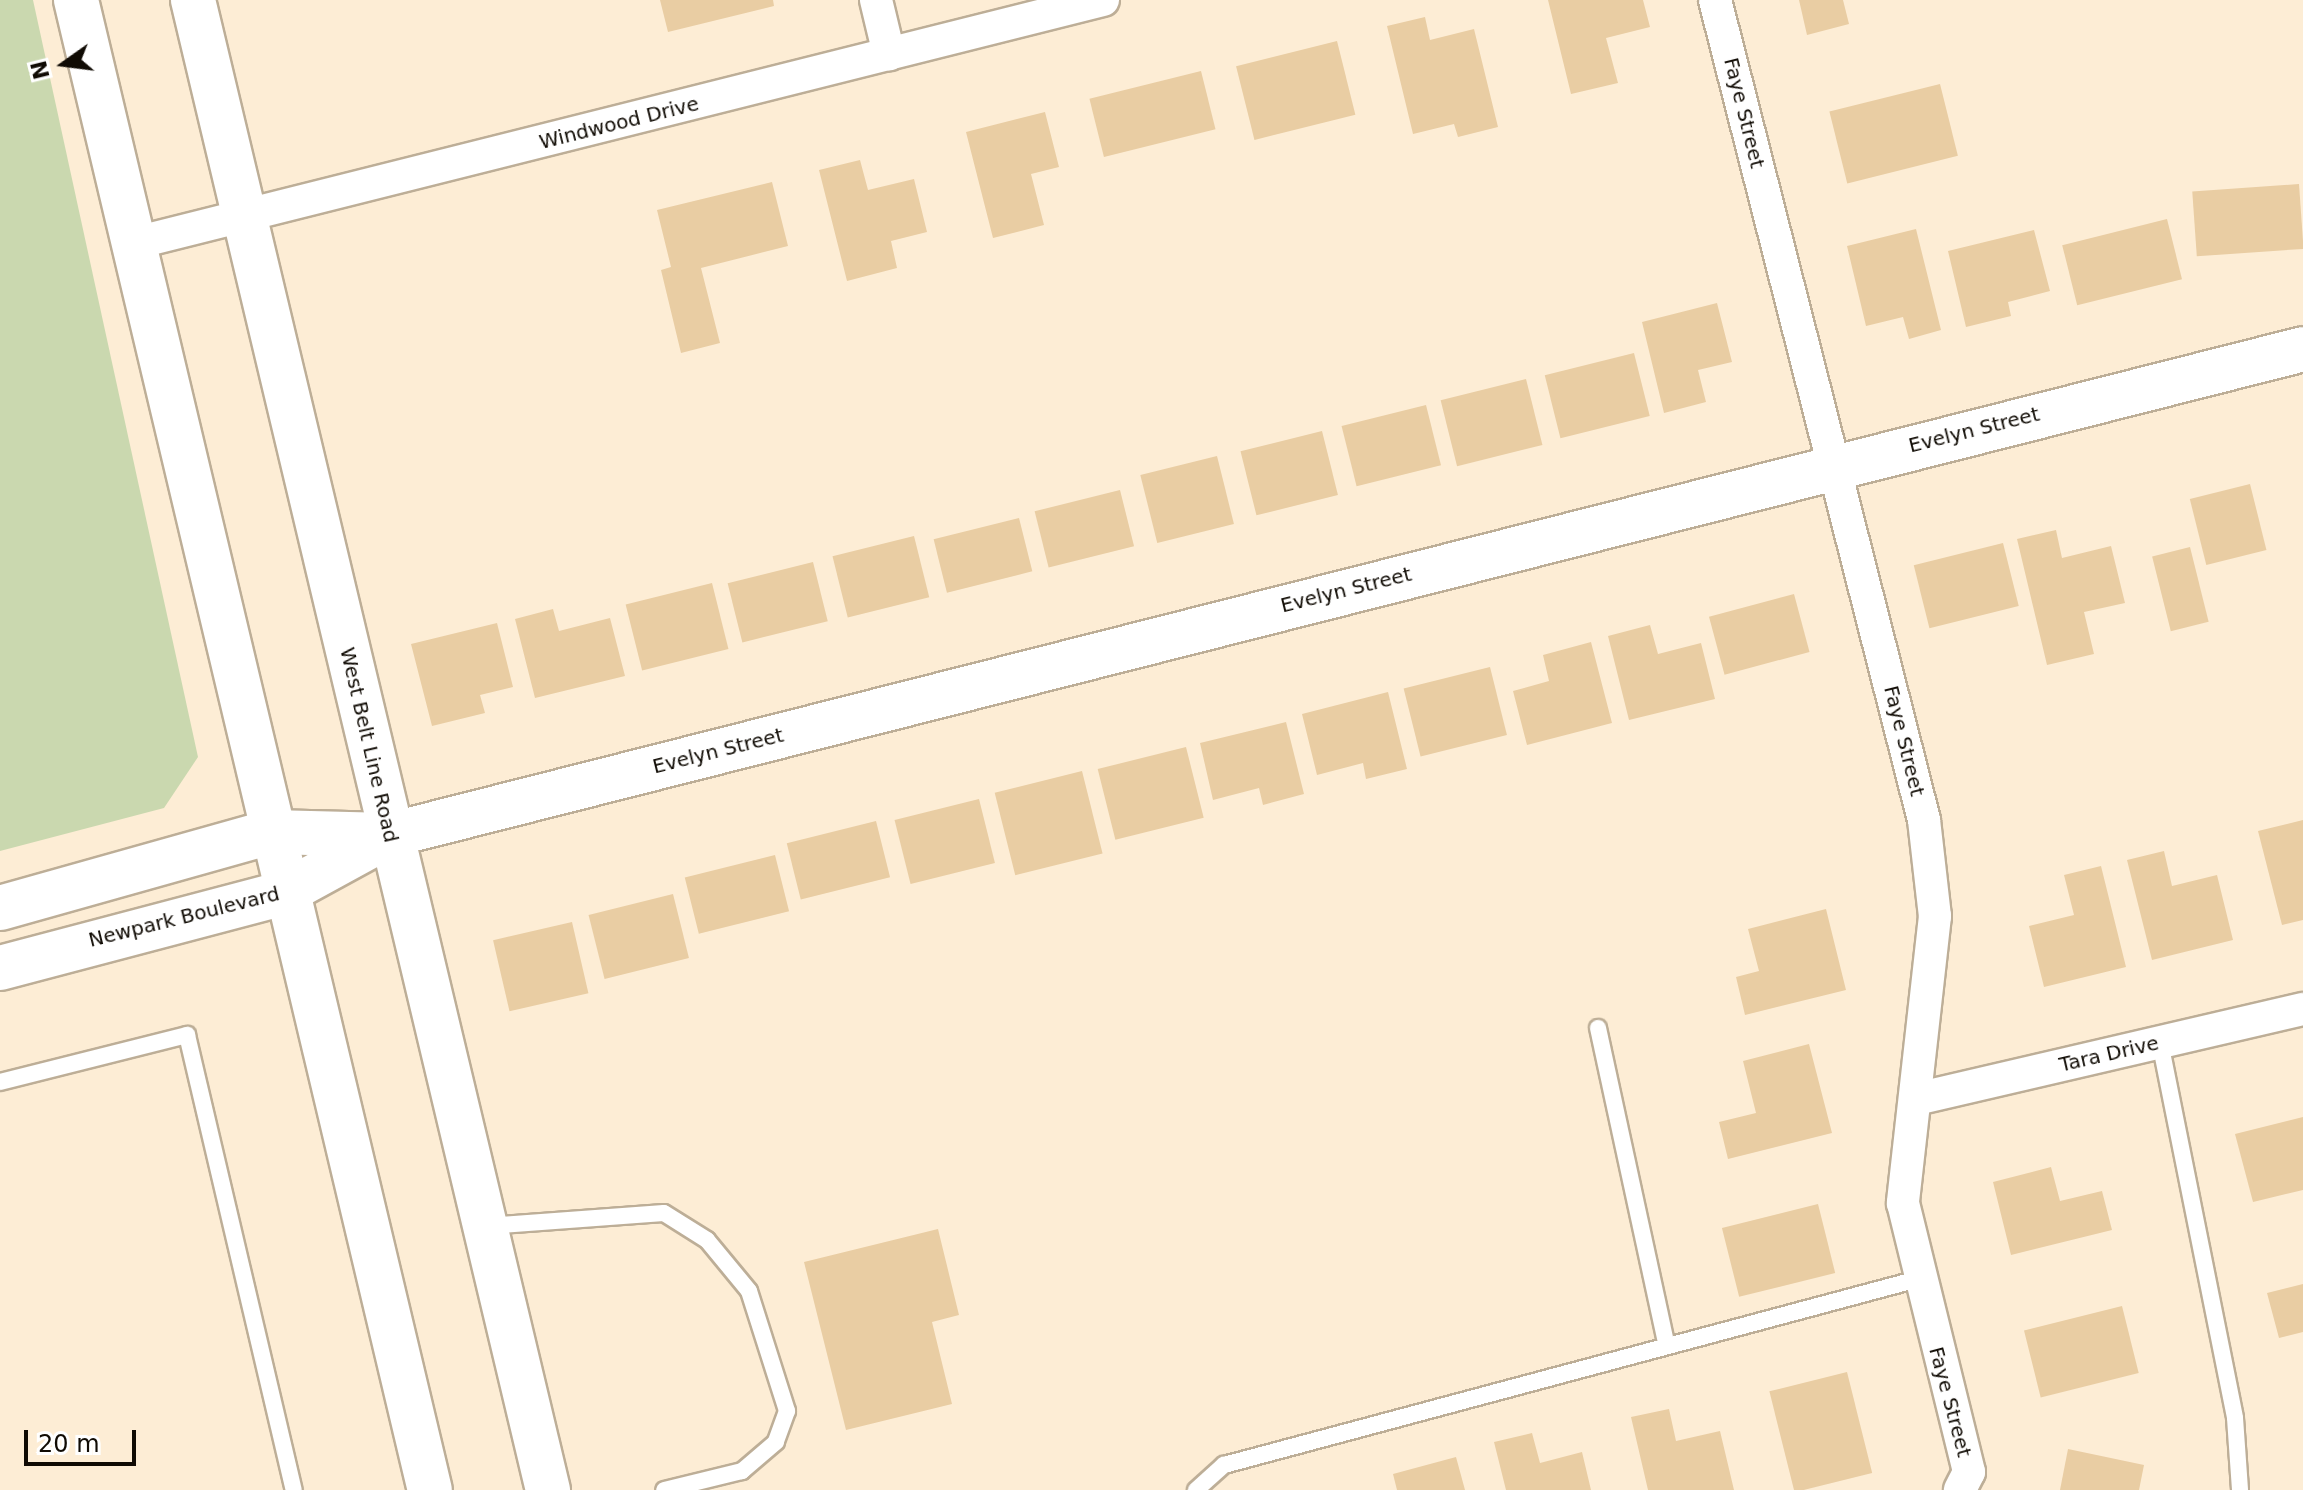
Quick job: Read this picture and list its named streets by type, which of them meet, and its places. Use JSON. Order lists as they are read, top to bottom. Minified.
{"streets":{"main road":["Evelyn Street","West Belt Line Road","Newpark Boulevard"],"street":["Faye Street","Windwood Drive","Tara Drive"]},"crossings":[["Faye Street","Evelyn Street"],["Faye Street","Tara Drive"],["Windwood Drive","West Belt Line Road"],["Evelyn Street","West Belt Line Road"],["Evelyn Street","Newpark Boulevard"],["West Belt Line Road","Newpark Boulevard"]],"scale_bar":"20 m","north":"left"}
